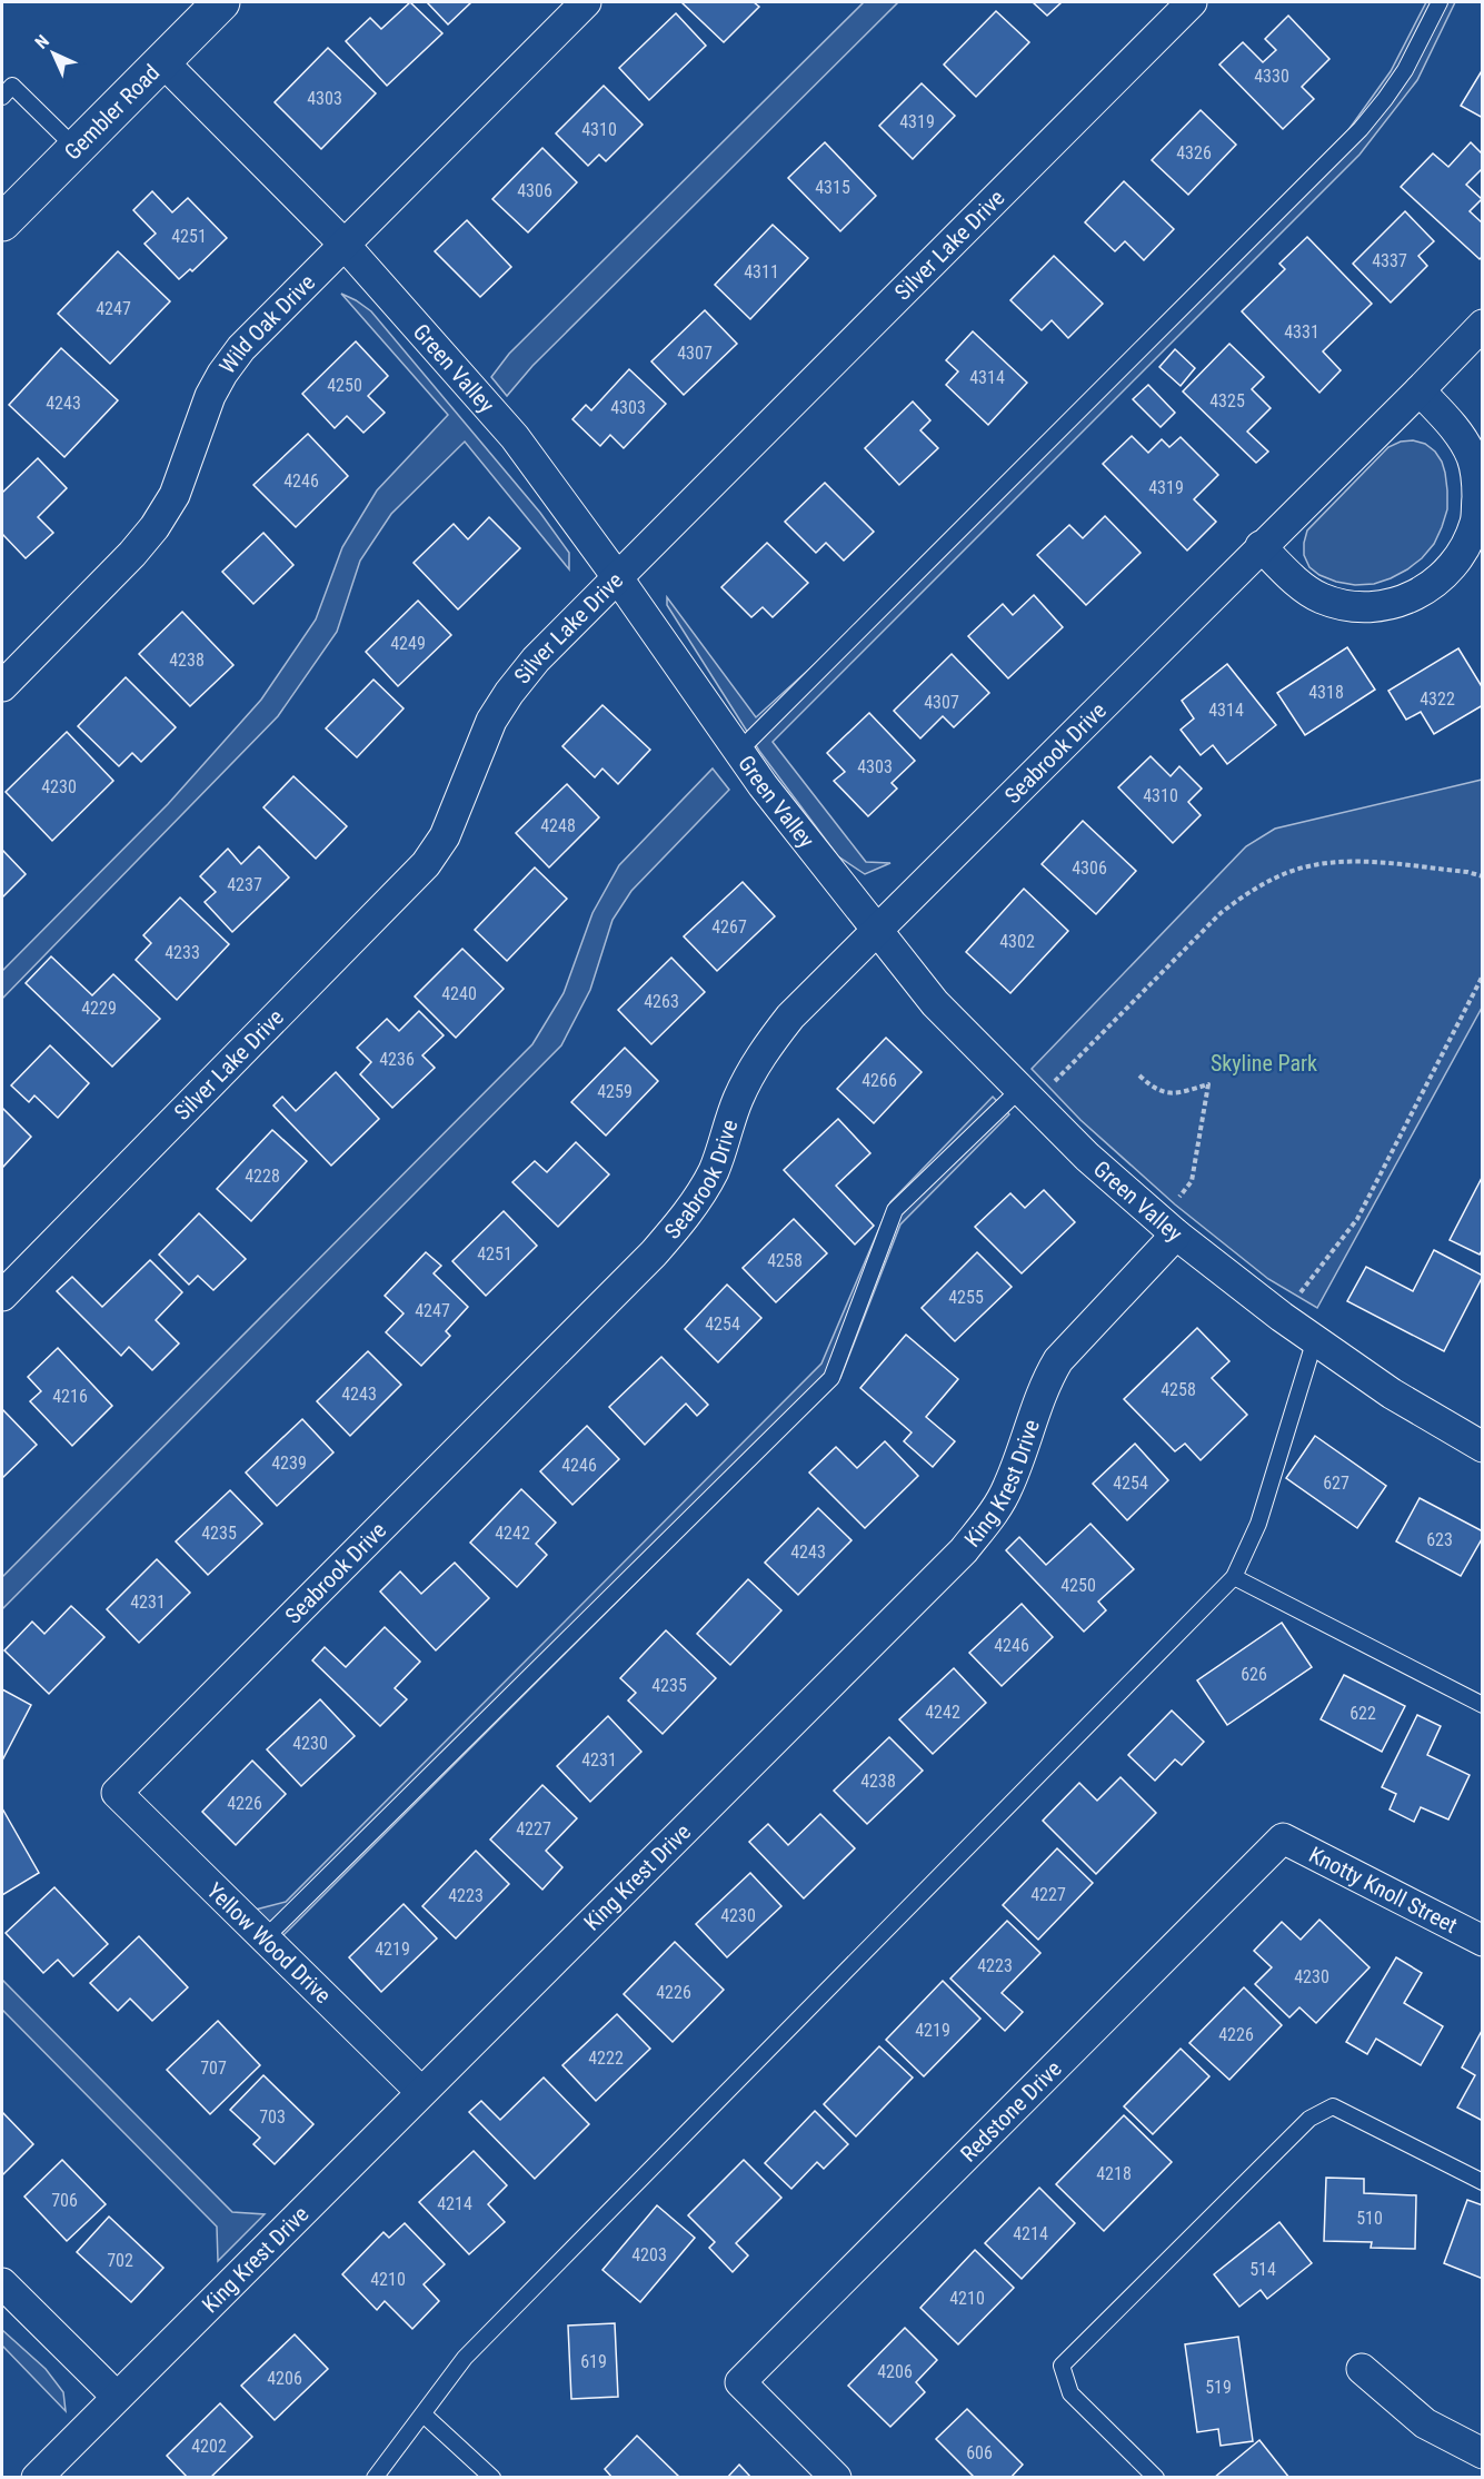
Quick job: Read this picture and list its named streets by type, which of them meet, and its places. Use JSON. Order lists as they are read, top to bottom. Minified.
{"streets":{"main road":["Gembler Road"],"street":["Silver Lake Drive","Wild Oak Drive","Green Valley","Seabrook Drive","King Krest Drive","Knotty Knoll Street","Yellow Wood Drive","Redstone Drive"]},"crossings":[["Gembler Road","Green Valley"],["Silver Lake Drive","Green Valley"],["Wild Oak Drive","Green Valley"],["Green Valley","Seabrook Drive"],["Green Valley","King Krest Drive"],["Seabrook Drive","Yellow Wood Drive"],["King Krest Drive","Yellow Wood Drive"],["Knotty Knoll Street","Redstone Drive"]],"parks":["Skyline Park"],"house_numbers":["4330","4303","4319","4310","4326","4315","4306","4251","4337","4311","4247","4331","4307","4314","4250","4325","4243","4303","4246","4319","4249","4238","4318","4322","4307","4314","4303","4230","4310","4248","4306","4237","4267","4302","4233","4240","4263","4229","4236","4266","4259","4228","4251","4258","4255","4247","4254","4258","4243","4216","4239","4246","4254","627","4235","4242","623","4243","4250","4231","4246","626","4235","4242","622","4230","4231","4238","4226","4227","4227","4223","4230","4219","4223","4230","4226","4219","4226","4222","707","703","4218","706","4214","510","4214","4203","702","514","4210","4210","619","4206","4206","519","4202","606"],"north":"top left"}
